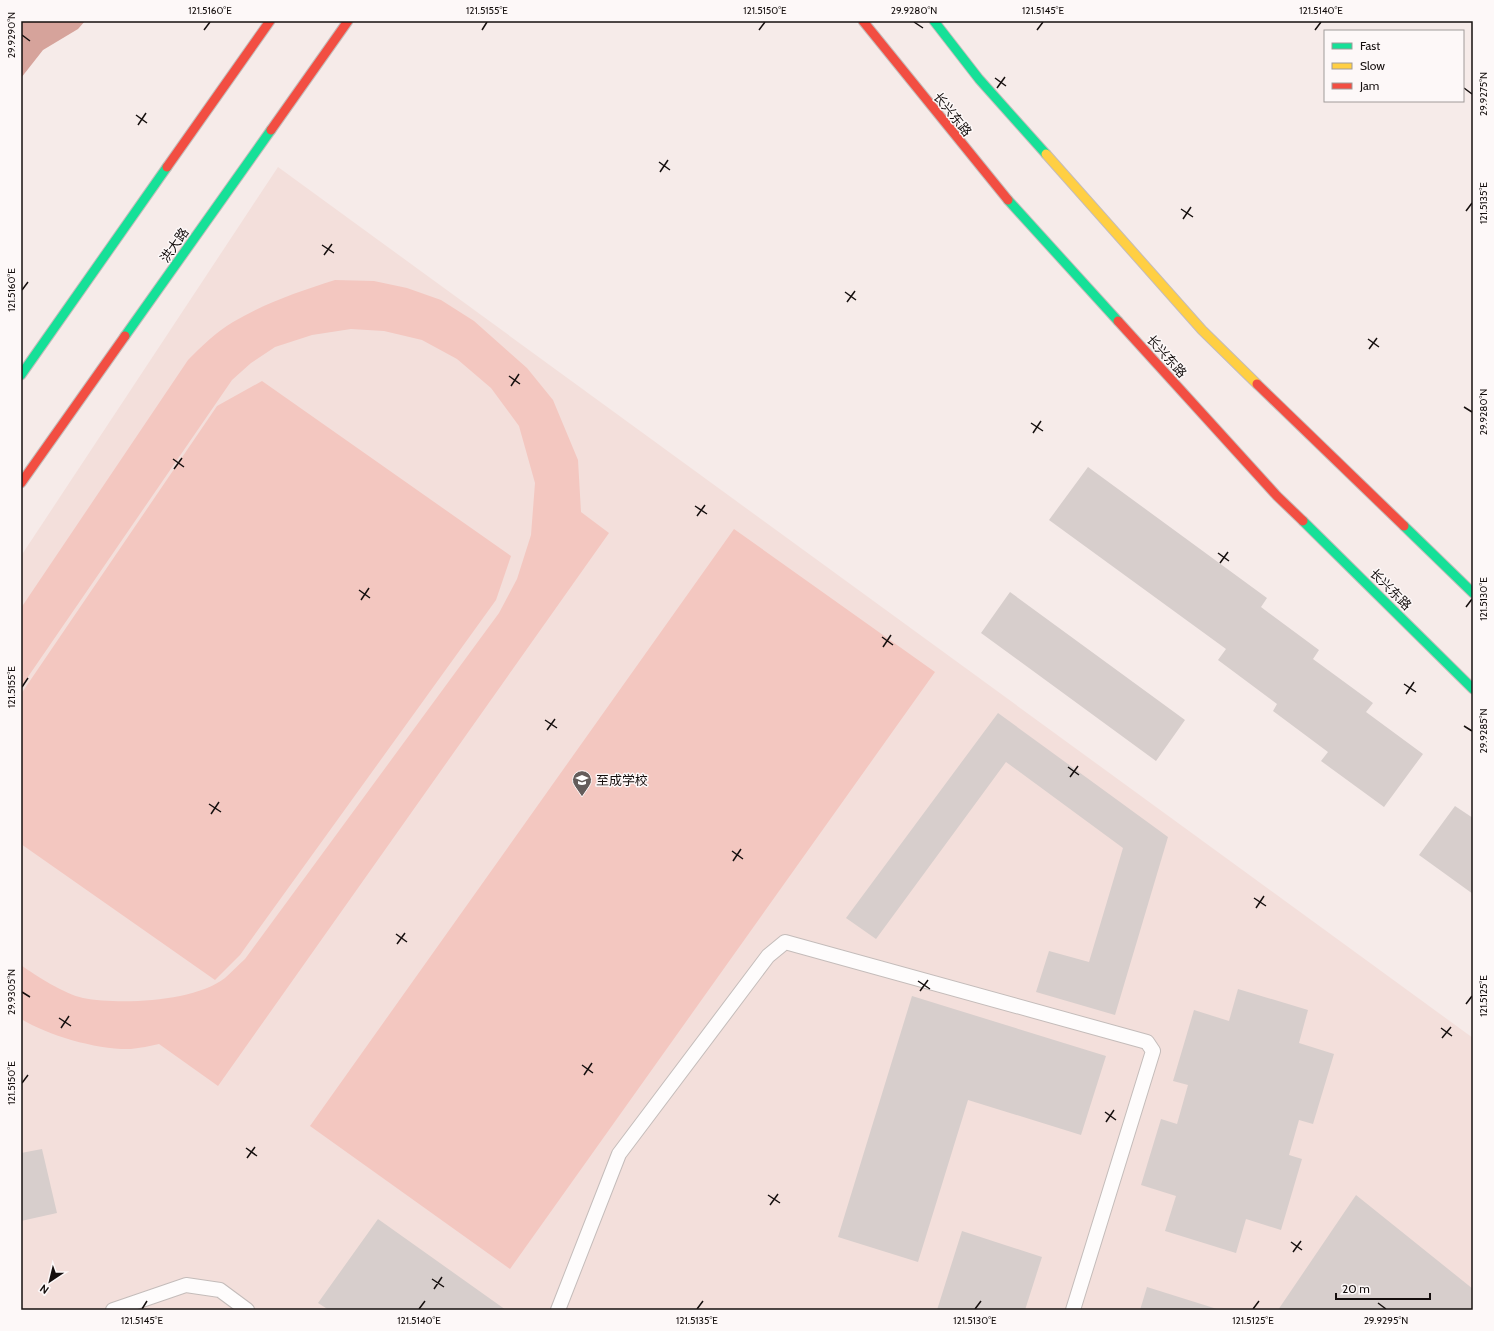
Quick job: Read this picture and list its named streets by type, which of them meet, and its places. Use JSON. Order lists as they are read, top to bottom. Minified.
{"streets":{"main road":["长兴东路","洪大路"]},"places":{"school or university":["至成学校"]},"legend":["Fast","Slow","Jam"],"scale_bar":"20 m","north":"bottom left","coordinates":["121.5160°E","121.5155°E","121.5150°E","29.9280°N","121.5145°E","121.5140°E","29.9290°N","29.9275°N","121.5135°E","121.5130°E","29.9285°N","29.9305°N","121.5125°E","29.9295°N"]}
